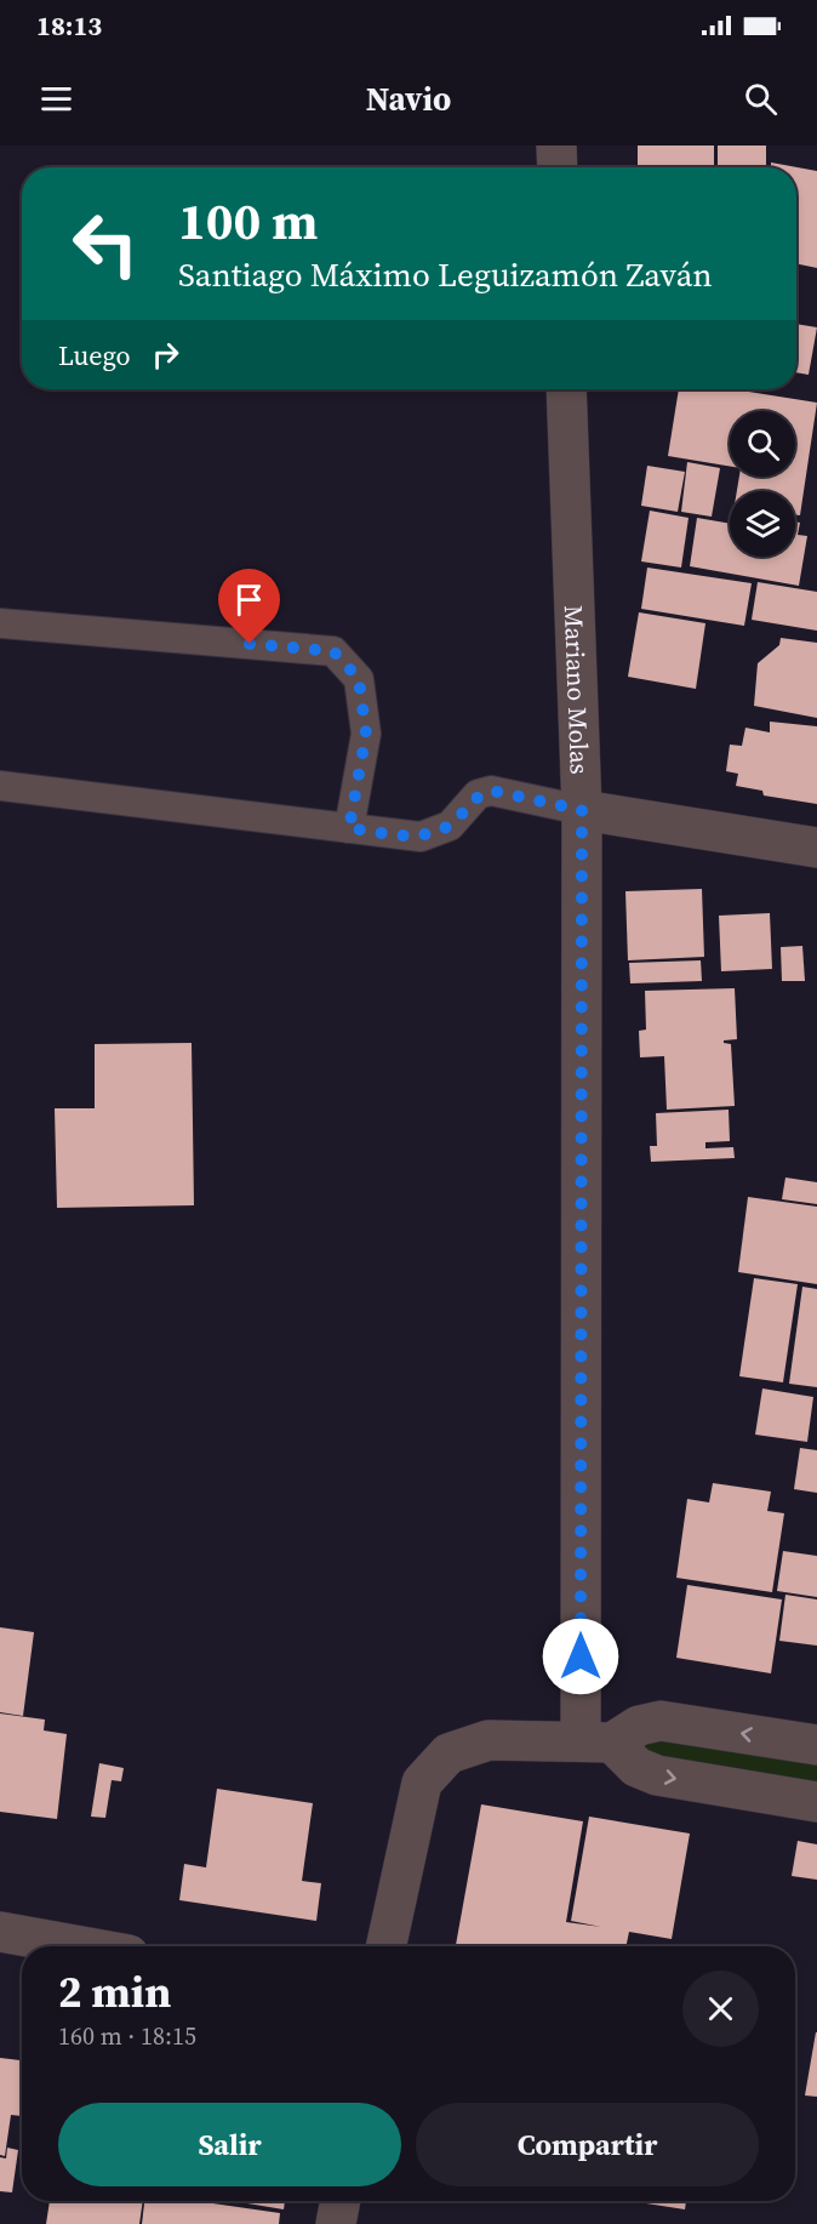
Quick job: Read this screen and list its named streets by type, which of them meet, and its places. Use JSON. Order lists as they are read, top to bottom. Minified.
{"streets":{"street":["Mariano Molas"]},"page":{"status":"18:13","header":"Navio","turn":["100 m","Santiago Máximo Leguizamón Zaván"],"then":"Luego","heading":["2 min","160 m · 18:15"],"buttons":["Salir","Compartir"]}}
